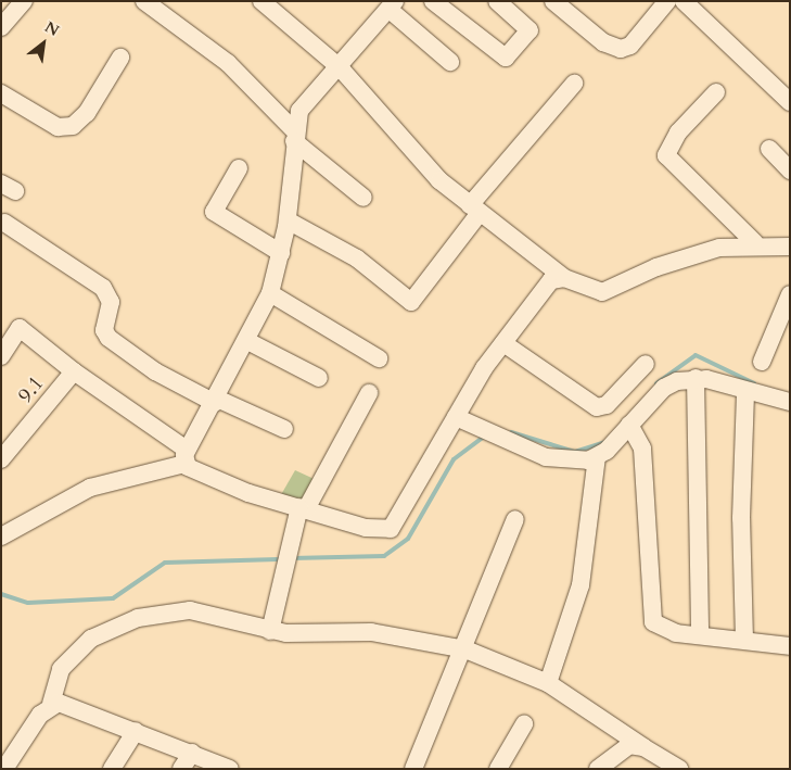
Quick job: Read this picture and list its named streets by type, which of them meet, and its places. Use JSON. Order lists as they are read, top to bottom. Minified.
{"streets":{"street":["9.1"]},"north":"top right"}
